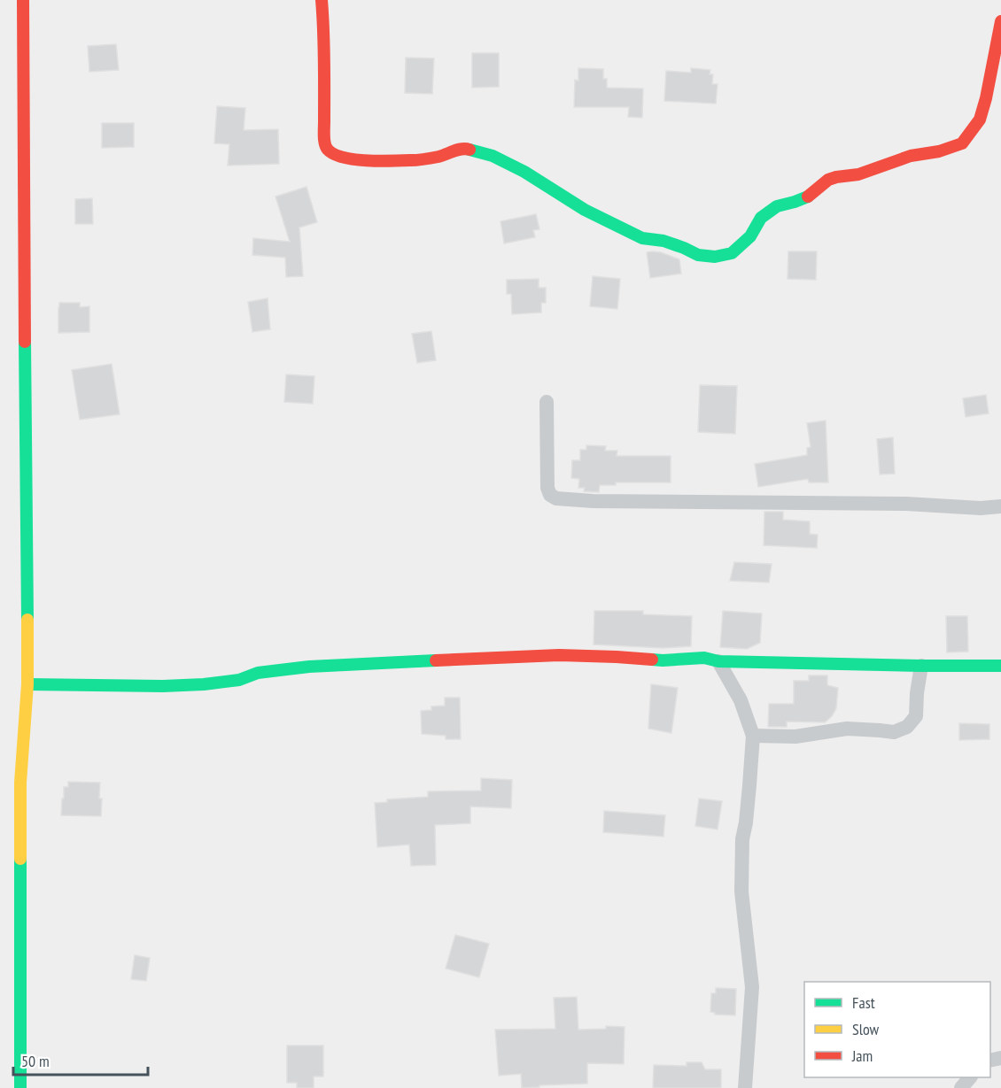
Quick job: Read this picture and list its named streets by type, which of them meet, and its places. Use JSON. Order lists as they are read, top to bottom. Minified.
{"legend":["Fast","Slow","Jam"],"scale_bar":"50 m"}
